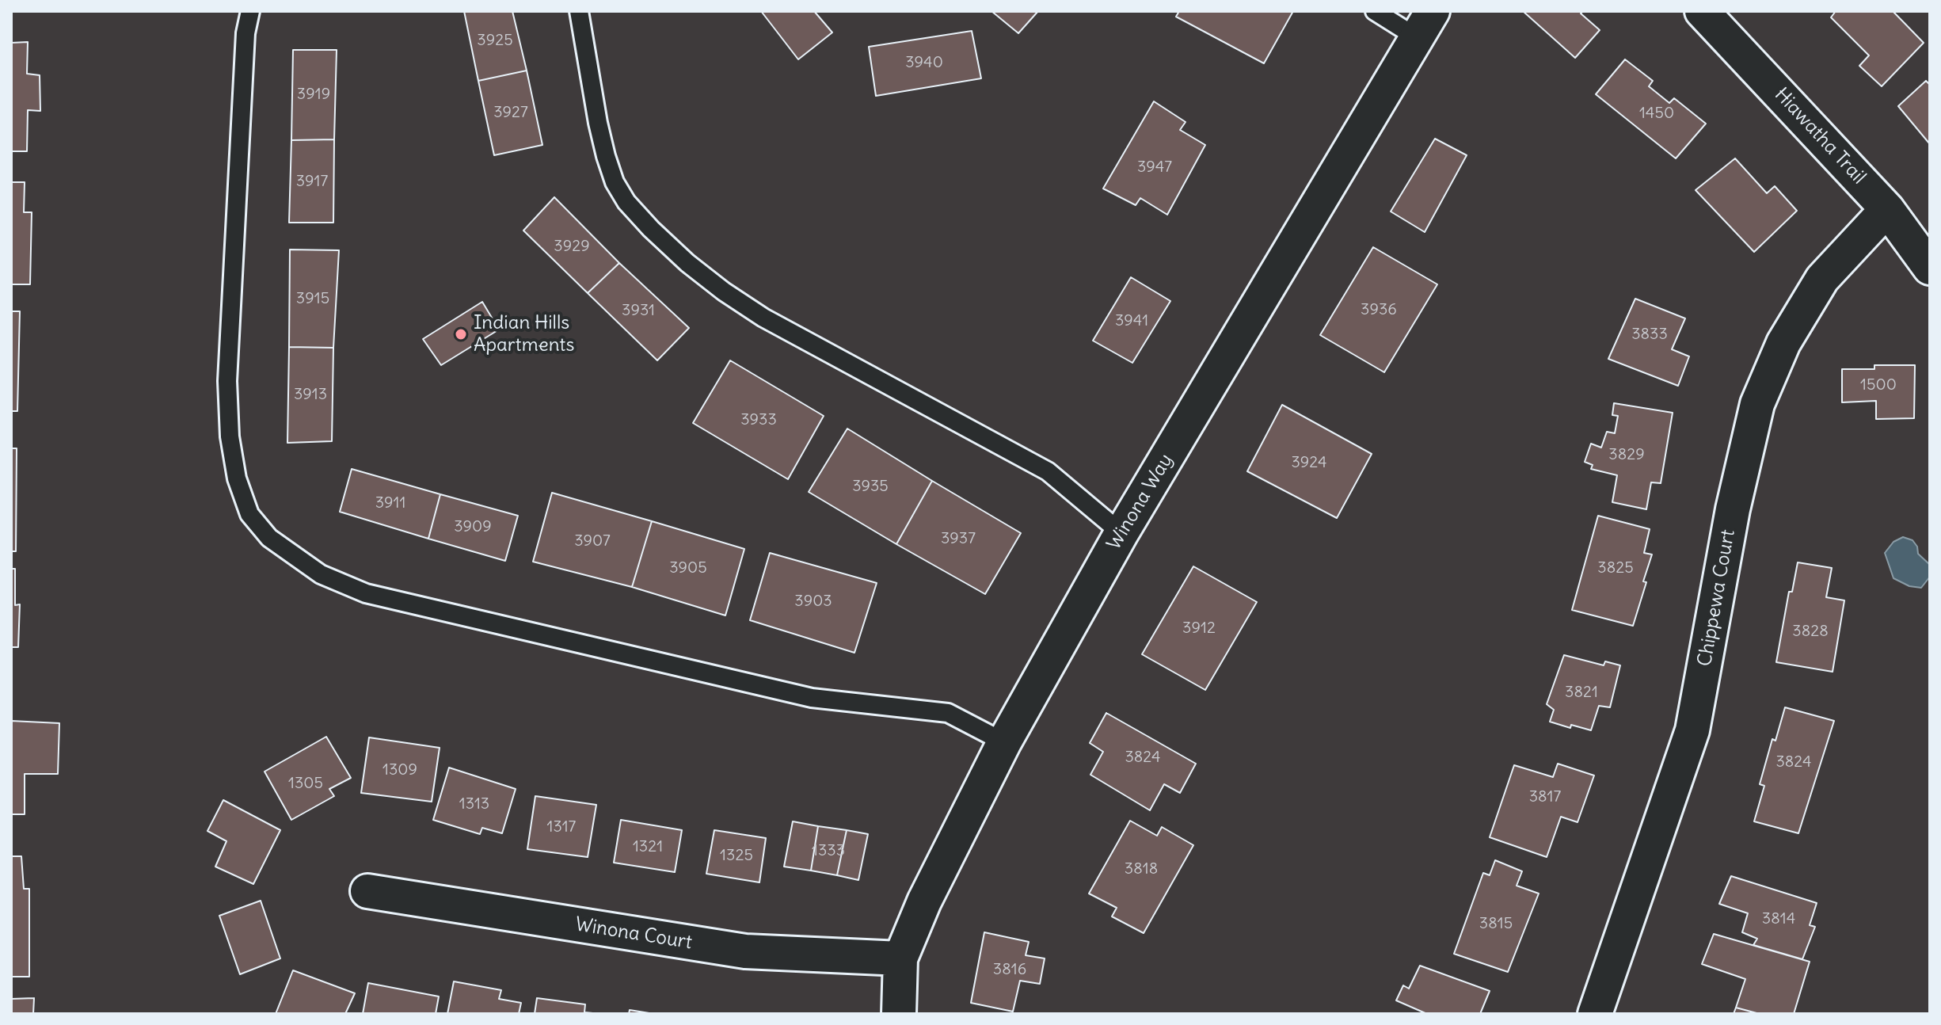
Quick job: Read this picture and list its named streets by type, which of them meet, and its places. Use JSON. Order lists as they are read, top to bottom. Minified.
{"streets":{"street":["Hiawatha Trail","Winona Way","Chippewa Court","Winona Court"]},"crossings":[["Hiawatha Trail","Chippewa Court"],["Winona Way","Winona Court"]],"places":["Indian Hills Apartments"],"house_numbers":["3925","3940","3919","3927","1450","3947","3917","3929","3915","3936","3931","3941","3833","1500","3913","3933","3829","3924","3935","3911","3909","3937","3907","3905","3825","3903","3912","3828","3821","3824","3824","1309","1305","3817","1313","1317","1321","1333","1325","3818","3814","3815","3816"]}
